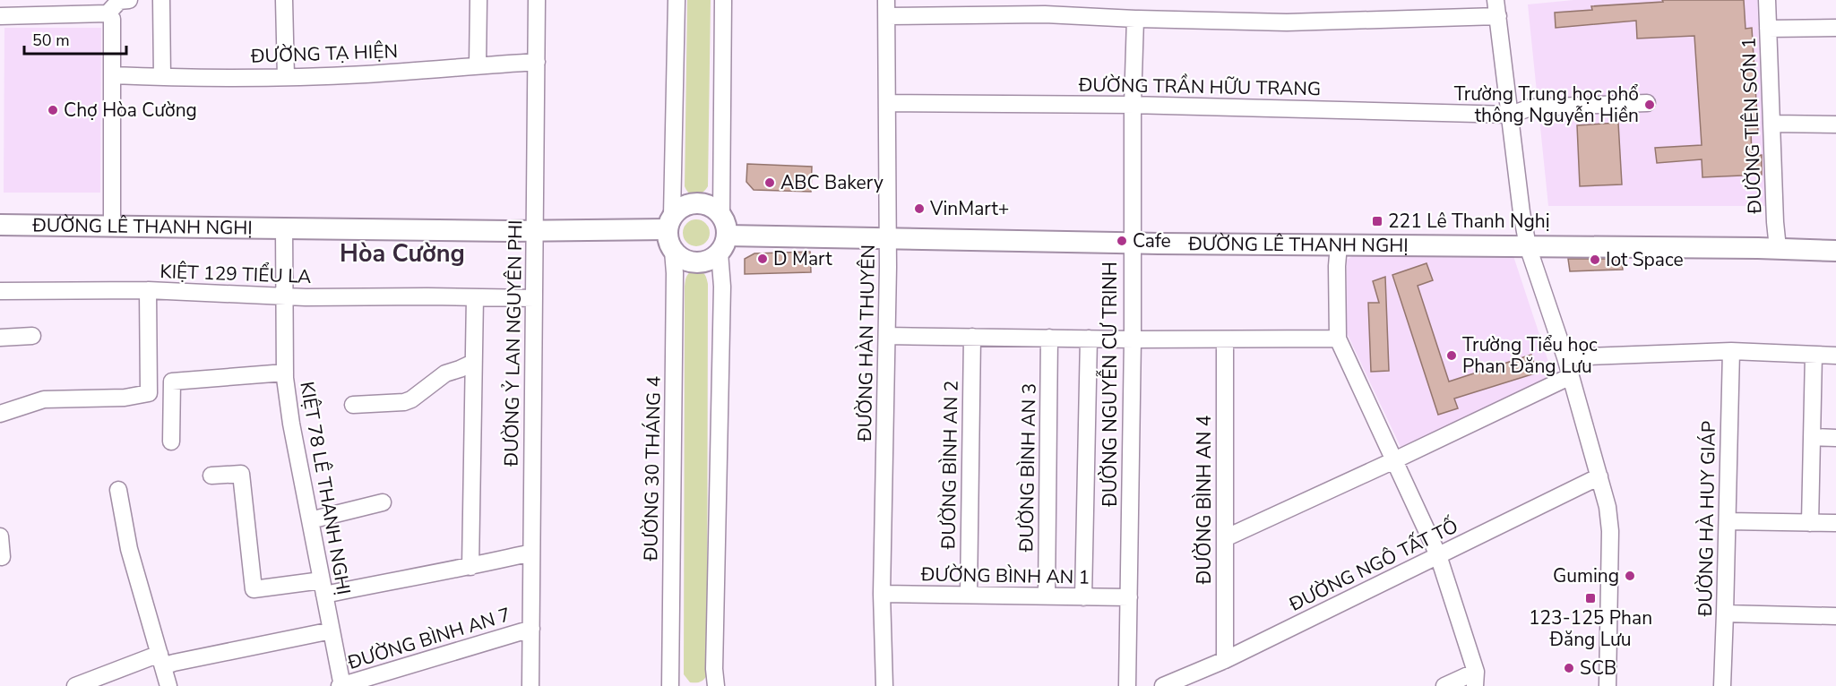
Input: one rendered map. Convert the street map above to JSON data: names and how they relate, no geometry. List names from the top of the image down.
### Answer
{
  "streets": {
    "main road": ["ĐƯỜNG LÊ THANH NGHỊ"],
    "street": [
      "ĐƯỜNG TẠ HIỆN",
      "ĐƯỜNG TRẦN HỮU TRANG",
      "ĐƯỜNG TIÊN SƠN 1",
      "KIỆT 129 TIỂU LA",
      "ĐƯỜNG Ỷ LAN NGUYÊN PHI",
      "ĐƯỜNG HÀN THUYÊN",
      "ĐƯỜNG NGUYỄN CƯ TRINH",
      "ĐƯỜNG BÌNH AN 2",
      "ĐƯỜNG BÌNH AN 3",
      "ĐƯỜNG 30 THÁNG 4",
      "KIỆT 78 LÊ THANH NGHỊ",
      "ĐƯỜNG BÌNH AN 4",
      "ĐƯỜNG HÀ HUY GIÁP",
      "ĐƯỜNG NGÔ TẤT TỐ",
      "ĐƯỜNG BÌNH AN 1",
      "ĐƯỜNG BÌNH AN 7"
    ]
  },
  "crossings": [
    ["ĐƯỜNG TẠ HIỆN", "ĐƯỜNG Ỷ LAN NGUYÊN PHI"],
    ["ĐƯỜNG TRẦN HỮU TRANG", "ĐƯỜNG HÀN THUYÊN"],
    ["ĐƯỜNG TRẦN HỮU TRANG", "ĐƯỜNG NGUYỄN CƯ TRINH"],
    ["ĐƯỜNG TIÊN SƠN 1", "ĐƯỜNG LÊ THANH NGHỊ"],
    ["ĐƯỜNG LÊ THANH NGHỊ", "ĐƯỜNG Ỷ LAN NGUYÊN PHI"],
    ["ĐƯỜNG LÊ THANH NGHỊ", "ĐƯỜNG HÀN THUYÊN"],
    ["ĐƯỜNG LÊ THANH NGHỊ", "ĐƯỜNG NGUYỄN CƯ TRINH"],
    ["ĐƯỜNG LÊ THANH NGHỊ", "ĐƯỜNG 30 THÁNG 4"],
    ["KIỆT 129 TIỂU LA", "ĐƯỜNG Ỷ LAN NGUYÊN PHI"],
    ["KIỆT 129 TIỂU LA", "KIỆT 78 LÊ THANH NGHỊ"],
    ["ĐƯỜNG Ỷ LAN NGUYÊN PHI", "ĐƯỜNG BÌNH AN 7"],
    ["ĐƯỜNG HÀN THUYÊN", "ĐƯỜNG BÌNH AN 1"],
    ["ĐƯỜNG NGUYỄN CƯ TRINH", "ĐƯỜNG BÌNH AN 1"],
    ["ĐƯỜNG BÌNH AN 2", "ĐƯỜNG BÌNH AN 1"],
    ["ĐƯỜNG BÌNH AN 3", "ĐƯỜNG BÌNH AN 1"],
    ["KIỆT 78 LÊ THANH NGHỊ", "ĐƯỜNG BÌNH AN 7"],
    ["ĐƯỜNG BÌNH AN 4", "ĐƯỜNG NGÔ TẤT TỐ"]
  ],
  "districts": ["Hòa Cường"],
  "places": {
    "other": [
      "Trường Trung học phổ thông Nguyễn Hiền",
      "Chợ Hòa Cường",
      "ABC Bakery",
      "VinMart+",
      "Cafe",
      "D Mart",
      "Iot Space",
      "Trường Tiểu học Phan Đăng Lưu",
      "Guming",
      "SCB"
    ],
    "transit": ["221 Lê Thanh Nghị", "123-125 Phan Đăng Lưu"]
  },
  "scale_bar": "50 m"
}
